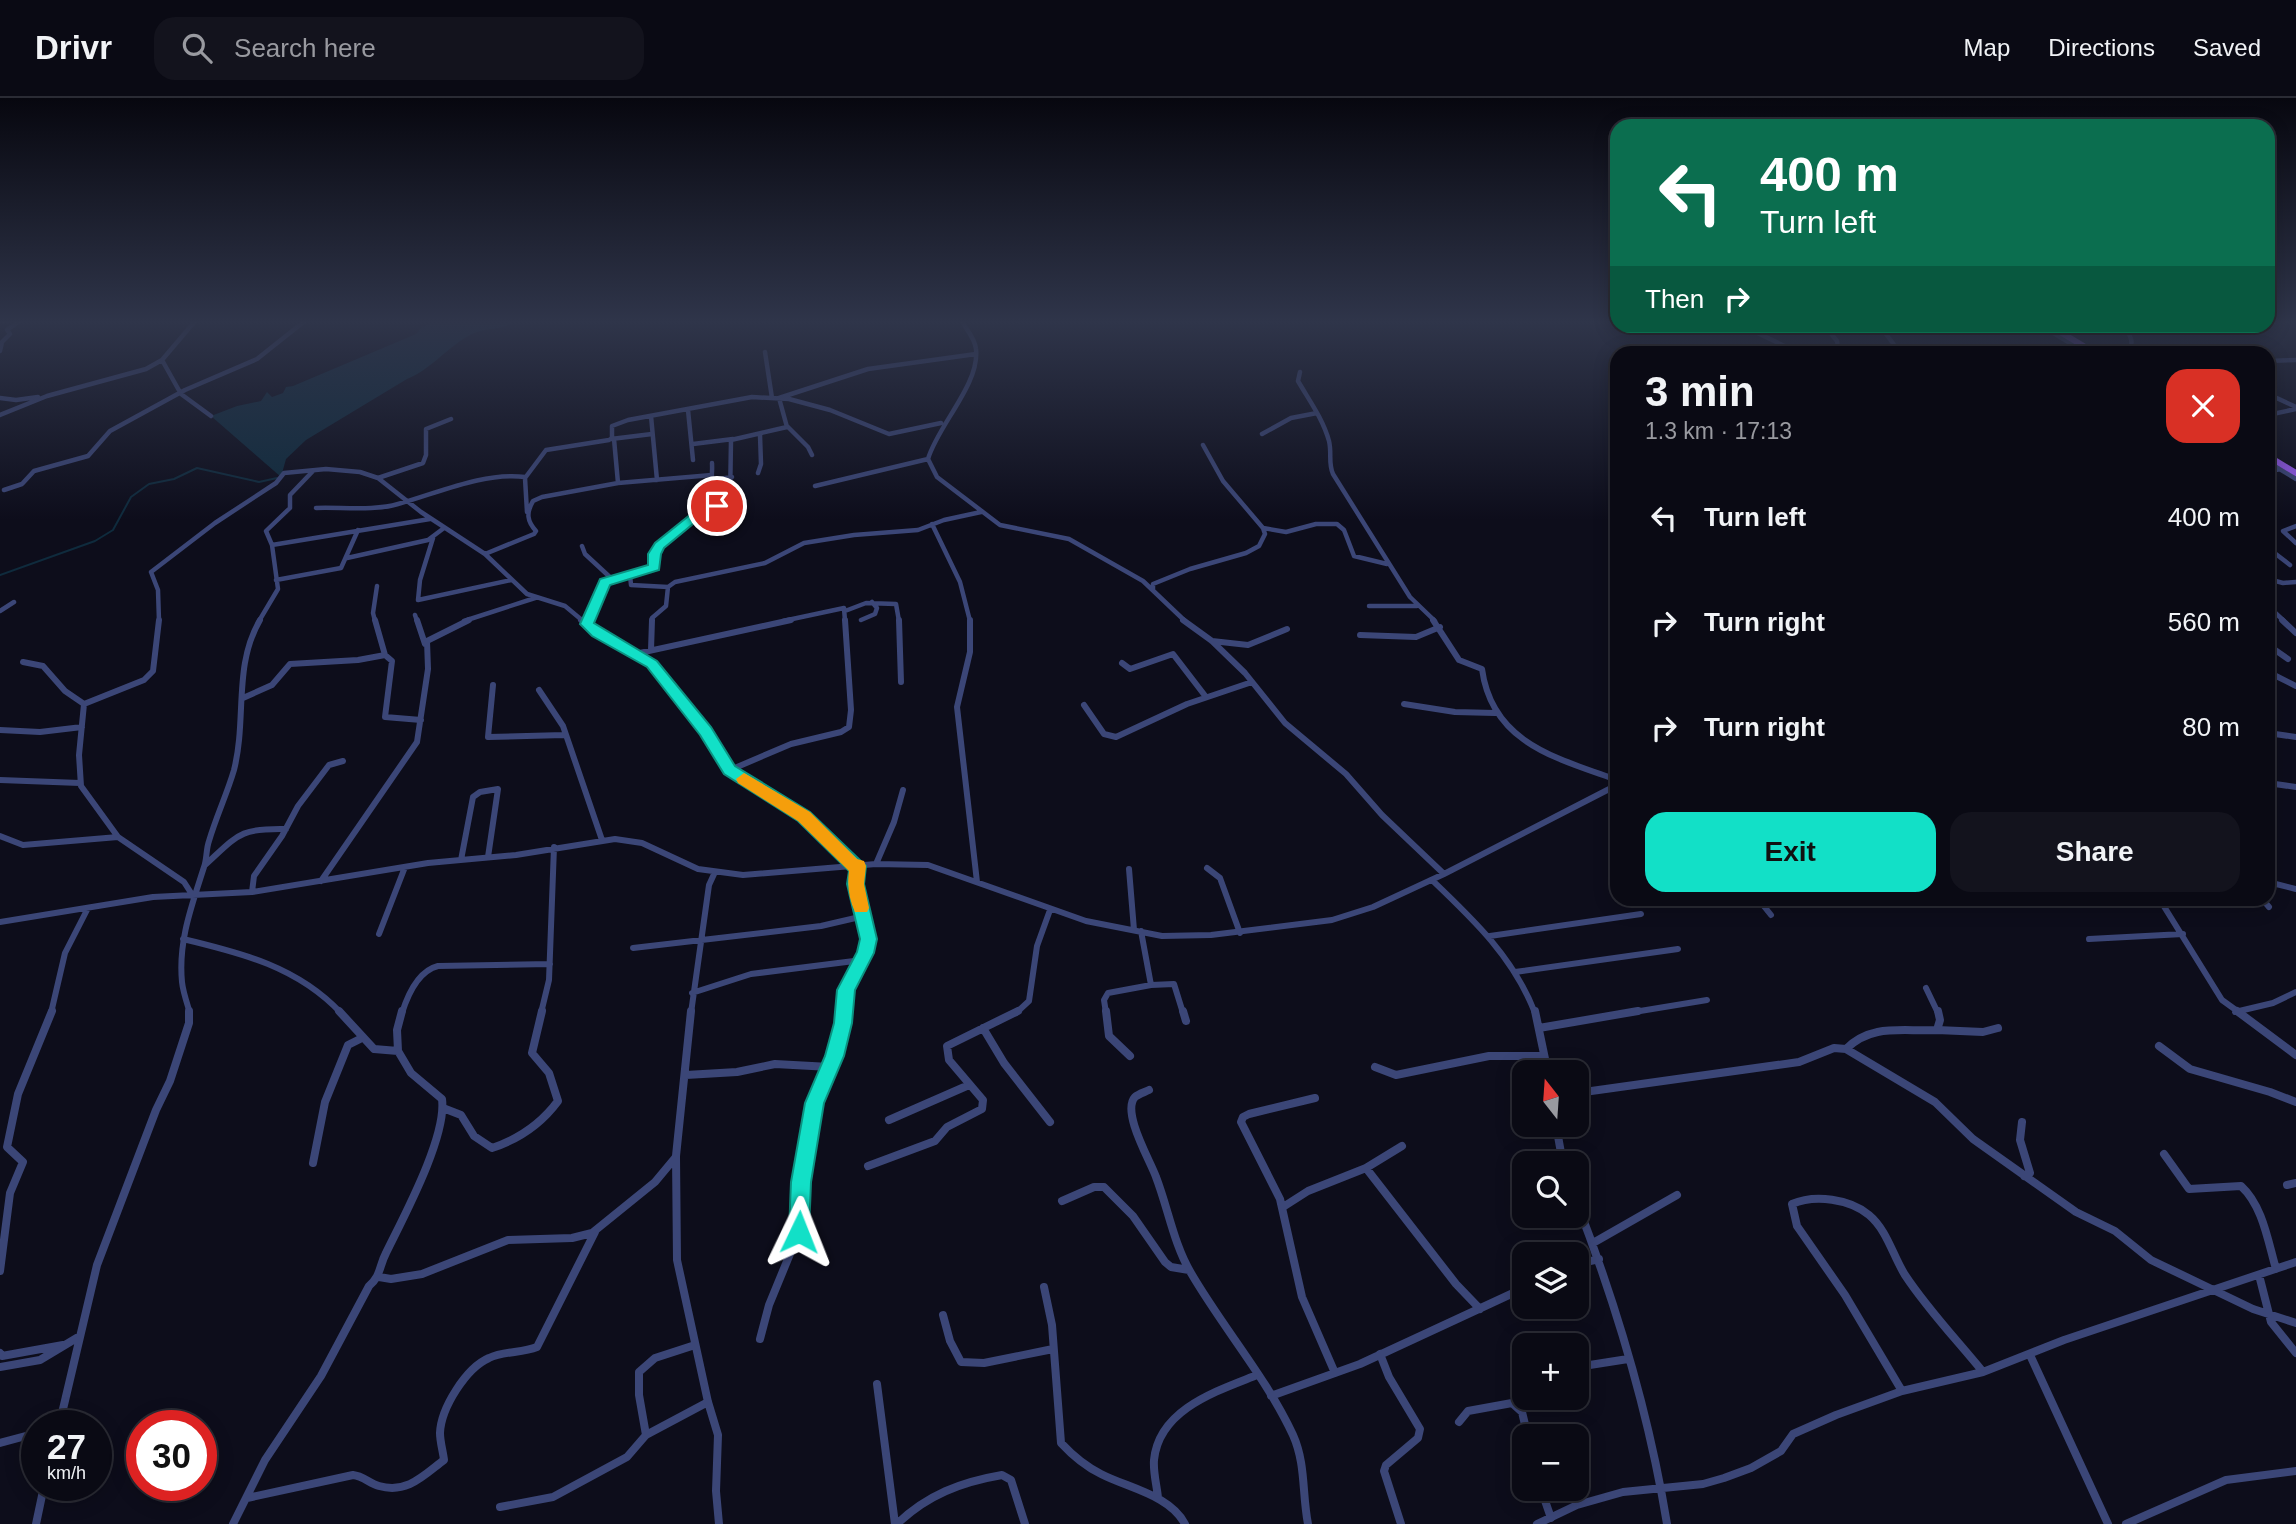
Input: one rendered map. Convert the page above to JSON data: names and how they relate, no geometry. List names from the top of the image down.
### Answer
{
  "north": "top",
  "page": {
    "header": "Drivr",
    "search": "Search here",
    "nav": ["Map", "Directions", "Saved"],
    "turn": ["400 m", "Turn left"],
    "then": "Then",
    "heading": ["3 min", "1.3 km · 17:13"],
    "list": [
      {
        "name": "Turn left",
        "value": "400 m"
      },
      {
        "name": "Turn right",
        "value": "560 m"
      },
      {
        "name": "Turn right",
        "value": "80 m"
      }
    ],
    "buttons": ["Exit", "Share"],
    "map_buttons": ["+", "−"],
    "speed": "27 km/h",
    "limit": "30"
  }
}
